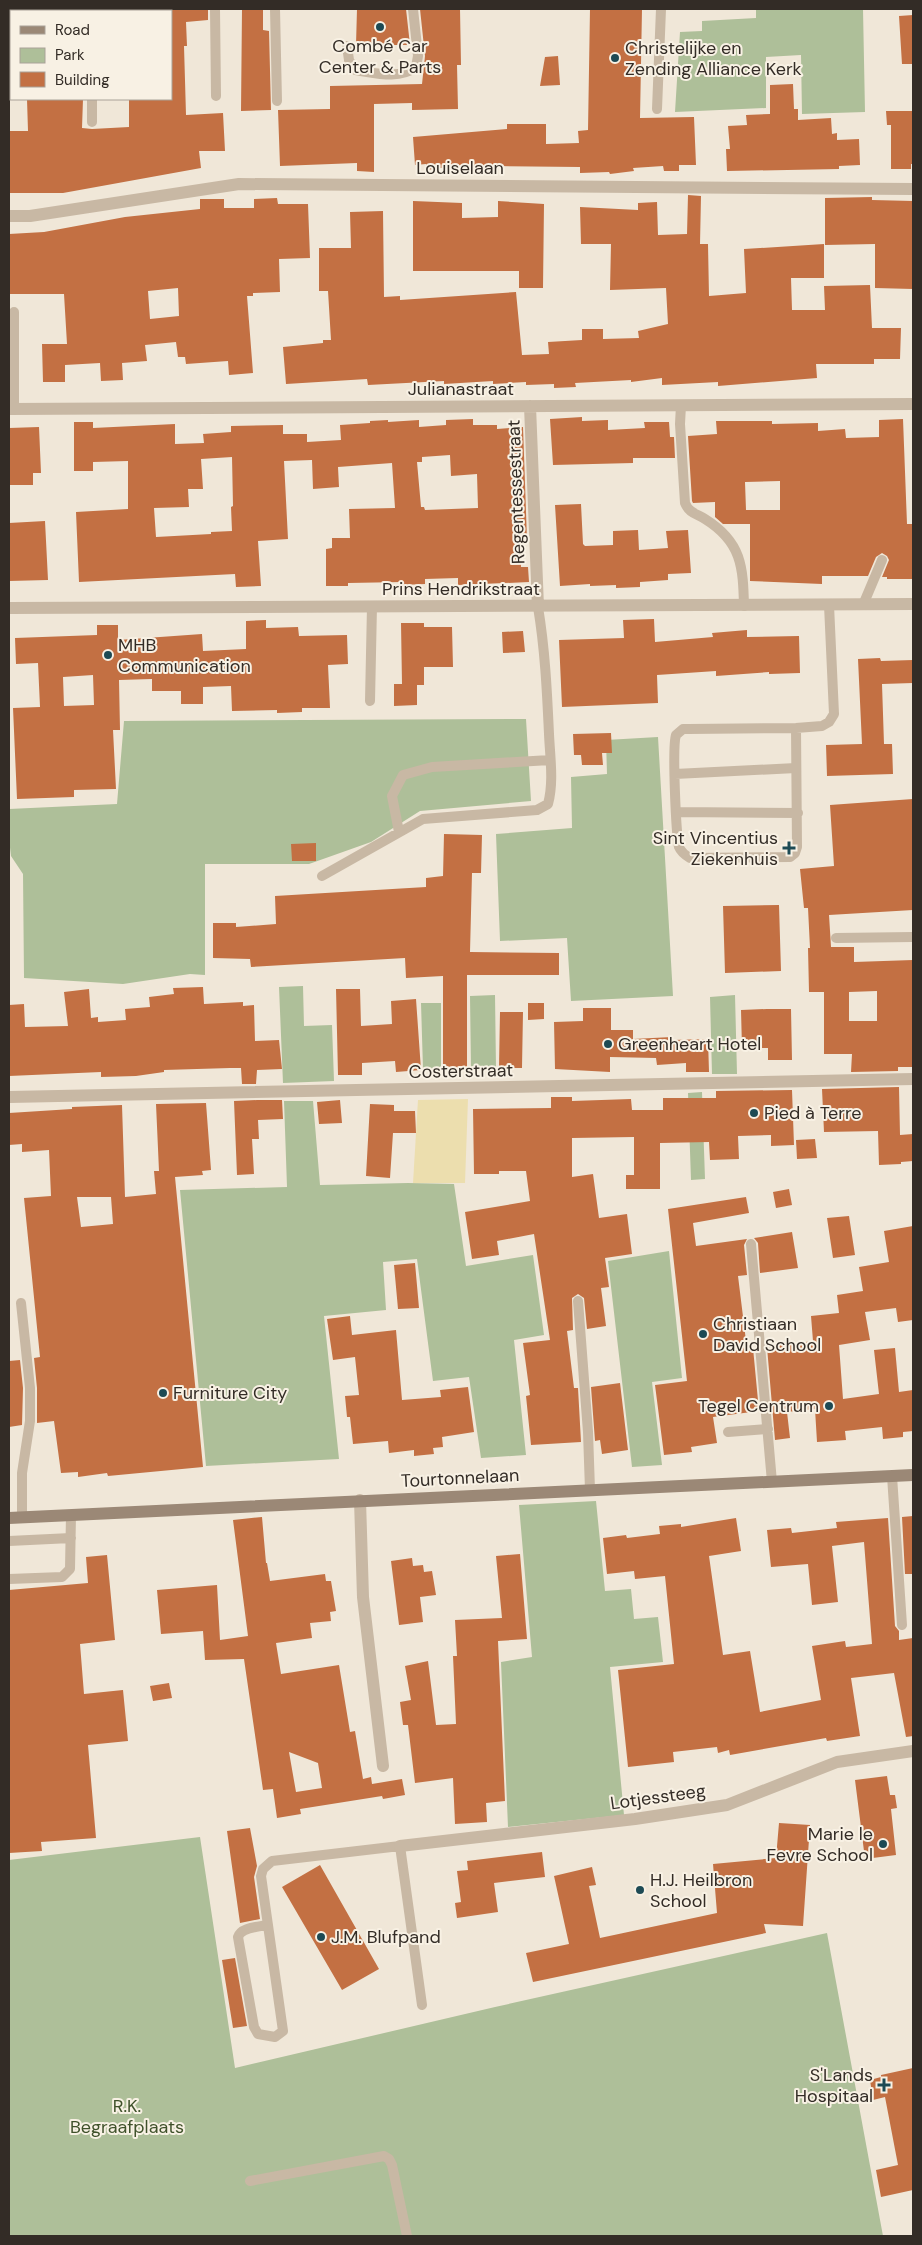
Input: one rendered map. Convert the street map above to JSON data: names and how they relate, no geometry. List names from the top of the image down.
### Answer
{
  "streets": {
    "street": [
      "Louiselaan",
      "Julianastraat",
      "Regentessestraat",
      "Prins Hendrikstraat",
      "Costerstraat",
      "Tourtonnelaan",
      "Lotjessteeg"
    ]
  },
  "crossings": [
    ["Julianastraat", "Regentessestraat"],
    ["Regentessestraat", "Prins Hendrikstraat"]
  ],
  "parks": ["R.K. Begraafplaats"],
  "places": {
    "other": [
      "Combé Car Center & Parts",
      "Christelijke en Zending Alliance Kerk",
      "MHB Communication",
      "Greenheart Hotel",
      "Pied à Terre",
      "Christiaan David School",
      "Furniture City",
      "Tegel Centrum",
      "Marie le Fevre School",
      "H.J. Heilbron School",
      "J.M. Blufpand"
    ],
    "health": ["Sint Vincentius Ziekenhuis", "S'Lands Hospitaal"]
  },
  "legend": ["Road", "Park", "Building"]
}
